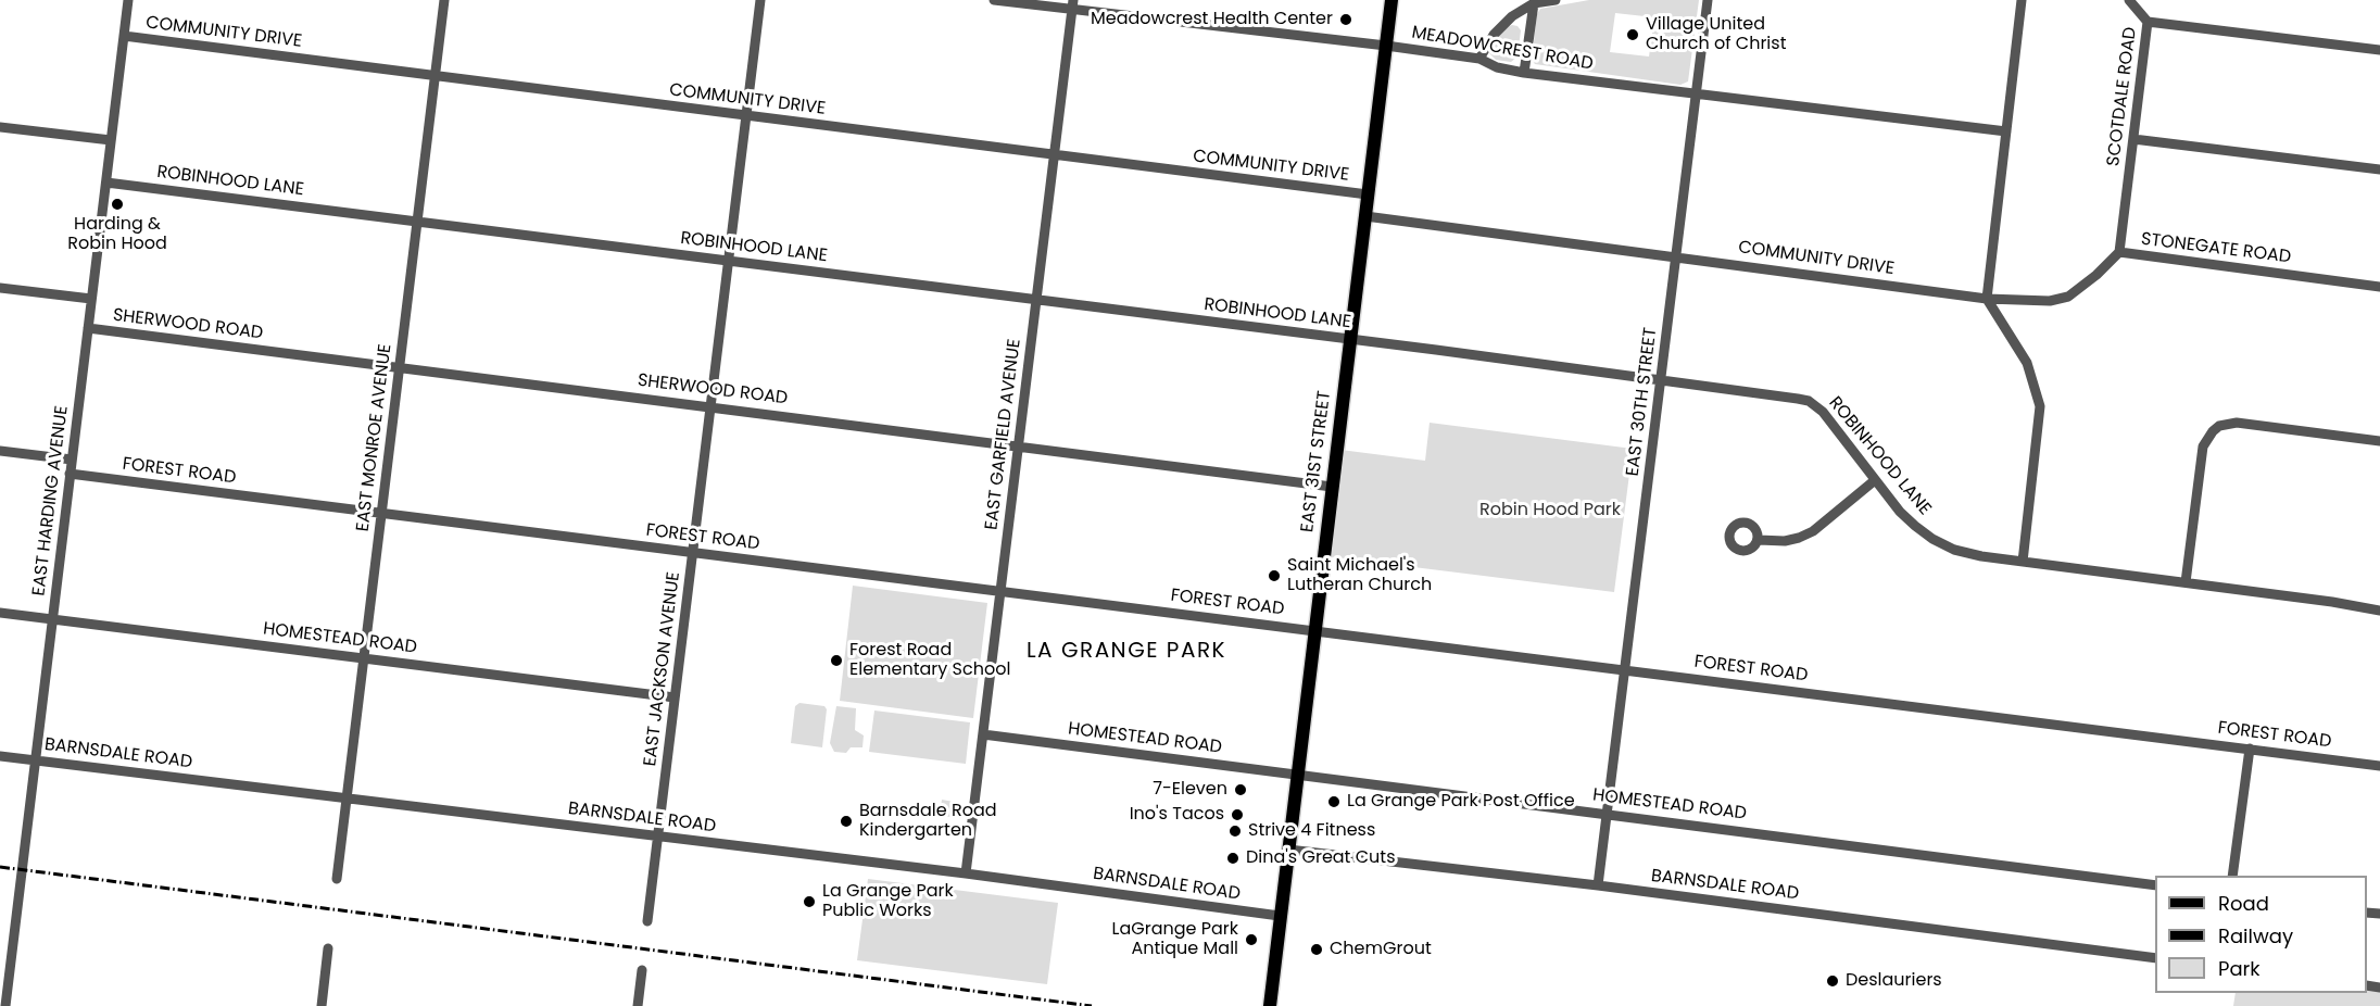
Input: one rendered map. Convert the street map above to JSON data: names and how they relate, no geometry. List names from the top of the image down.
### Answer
{
  "streets": {
    "main road": ["EAST 31ST STREET"],
    "street": [
      "COMMUNITY DRIVE",
      "MEADOWCREST ROAD",
      "SCOTDALE ROAD",
      "ROBINHOOD LANE",
      "STONEGATE ROAD",
      "SHERWOOD ROAD",
      "EAST 30TH STREET",
      "EAST GARFIELD AVENUE",
      "EAST MONROE AVENUE",
      "FOREST ROAD",
      "EAST HARDING AVENUE",
      "HOMESTEAD ROAD",
      "EAST JACKSON AVENUE",
      "BARNSDALE ROAD"
    ]
  },
  "crossings": [
    ["COMMUNITY DRIVE", "STONEGATE ROAD"],
    ["COMMUNITY DRIVE", "EAST 30TH STREET"],
    ["COMMUNITY DRIVE", "EAST GARFIELD AVENUE"],
    ["COMMUNITY DRIVE", "EAST MONROE AVENUE"],
    ["COMMUNITY DRIVE", "EAST 31ST STREET"],
    ["COMMUNITY DRIVE", "EAST HARDING AVENUE"],
    ["COMMUNITY DRIVE", "EAST JACKSON AVENUE"],
    ["MEADOWCREST ROAD", "EAST 30TH STREET"],
    ["MEADOWCREST ROAD", "EAST GARFIELD AVENUE"],
    ["MEADOWCREST ROAD", "EAST 31ST STREET"],
    ["SCOTDALE ROAD", "STONEGATE ROAD"],
    ["ROBINHOOD LANE", "EAST 30TH STREET"],
    ["ROBINHOOD LANE", "EAST GARFIELD AVENUE"],
    ["ROBINHOOD LANE", "EAST MONROE AVENUE"],
    ["ROBINHOOD LANE", "EAST 31ST STREET"],
    ["ROBINHOOD LANE", "EAST HARDING AVENUE"],
    ["ROBINHOOD LANE", "EAST JACKSON AVENUE"],
    ["SHERWOOD ROAD", "EAST GARFIELD AVENUE"],
    ["SHERWOOD ROAD", "EAST MONROE AVENUE"],
    ["SHERWOOD ROAD", "EAST 31ST STREET"],
    ["SHERWOOD ROAD", "EAST HARDING AVENUE"],
    ["SHERWOOD ROAD", "EAST JACKSON AVENUE"],
    ["EAST 30TH STREET", "FOREST ROAD"],
    ["EAST 30TH STREET", "HOMESTEAD ROAD"],
    ["EAST 30TH STREET", "BARNSDALE ROAD"],
    ["EAST GARFIELD AVENUE", "FOREST ROAD"],
    ["EAST GARFIELD AVENUE", "HOMESTEAD ROAD"],
    ["EAST GARFIELD AVENUE", "BARNSDALE ROAD"],
    ["EAST MONROE AVENUE", "FOREST ROAD"],
    ["EAST MONROE AVENUE", "HOMESTEAD ROAD"],
    ["EAST MONROE AVENUE", "BARNSDALE ROAD"],
    ["EAST 31ST STREET", "FOREST ROAD"],
    ["EAST 31ST STREET", "HOMESTEAD ROAD"],
    ["EAST 31ST STREET", "BARNSDALE ROAD"],
    ["FOREST ROAD", "EAST HARDING AVENUE"],
    ["FOREST ROAD", "EAST JACKSON AVENUE"],
    ["EAST HARDING AVENUE", "HOMESTEAD ROAD"],
    ["EAST HARDING AVENUE", "BARNSDALE ROAD"],
    ["HOMESTEAD ROAD", "EAST JACKSON AVENUE"],
    ["EAST JACKSON AVENUE", "BARNSDALE ROAD"]
  ],
  "districts": ["LA GRANGE PARK"],
  "parks": ["Robin Hood Park"],
  "places": [
    "Meadowcrest Health Center",
    "Village United Church of Christ",
    "Harding & Robin Hood",
    "Saint Michael's Lutheran Church",
    "Forest Road Elementary School",
    "7-Eleven",
    "La Grange Park Post Office",
    "Ino's Tacos",
    "Barnsdale Road Kindergarten",
    "Strive 4 Fitness",
    "Dina's Great Cuts",
    "La Grange Park Public Works",
    "LaGrange Park Antique Mall",
    "ChemGrout",
    "Deslauriers"
  ],
  "legend": ["Road", "Railway", "Park"]
}
